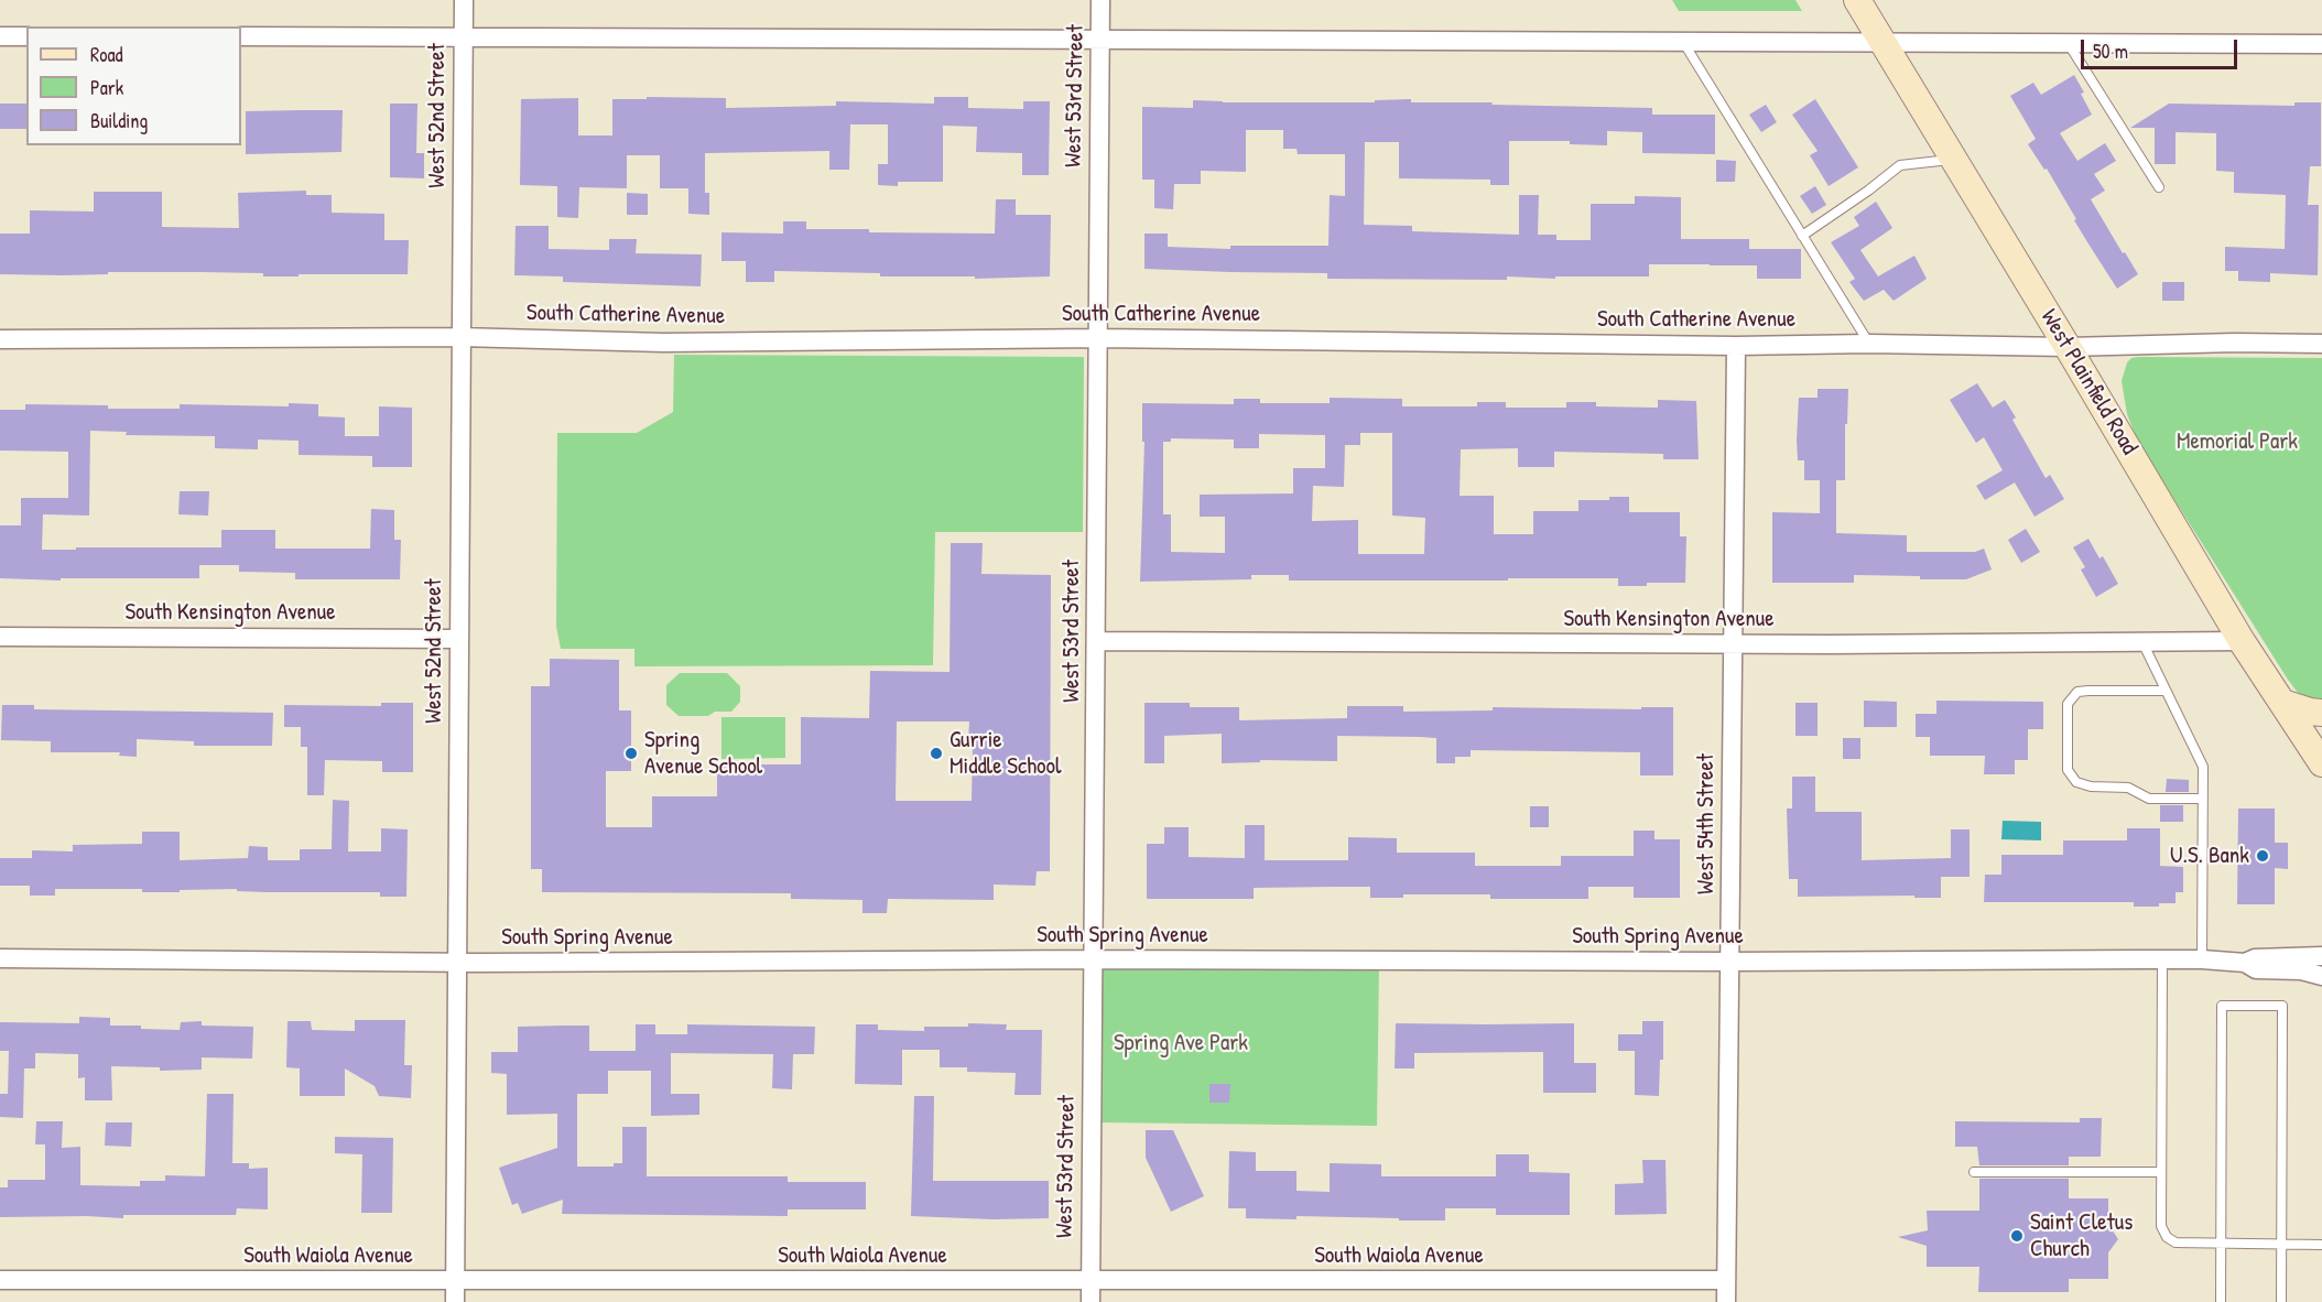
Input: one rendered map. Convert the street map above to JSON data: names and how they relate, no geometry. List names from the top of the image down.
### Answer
{
  "streets": {
    "main road": ["West Plainfield Road"],
    "street": [
      "West 53rd Street",
      "West 52nd Street",
      "South Catherine Avenue",
      "South Kensington Avenue",
      "West 54th Street",
      "South Spring Avenue",
      "South Waiola Avenue"
    ]
  },
  "crossings": [
    ["West 53rd Street", "South Catherine Avenue"],
    ["West 53rd Street", "South Kensington Avenue"],
    ["West 53rd Street", "South Spring Avenue"],
    ["West 53rd Street", "South Waiola Avenue"],
    ["West 52nd Street", "South Catherine Avenue"],
    ["West 52nd Street", "South Kensington Avenue"],
    ["West 52nd Street", "South Spring Avenue"],
    ["West 52nd Street", "South Waiola Avenue"],
    ["South Catherine Avenue", "West Plainfield Road"],
    ["South Catherine Avenue", "West 54th Street"],
    ["West Plainfield Road", "South Kensington Avenue"],
    ["South Kensington Avenue", "West 54th Street"],
    ["West 54th Street", "South Spring Avenue"],
    ["West 54th Street", "South Waiola Avenue"]
  ],
  "parks": ["Memorial Park", "Spring Ave Park"],
  "places": [
    "Spring Avenue School",
    "Gurrie Middle School",
    "U.S. Bank",
    "Saint Cletus Church"
  ],
  "legend": ["Road", "Park", "Building"],
  "scale_bar": "50 m"
}
